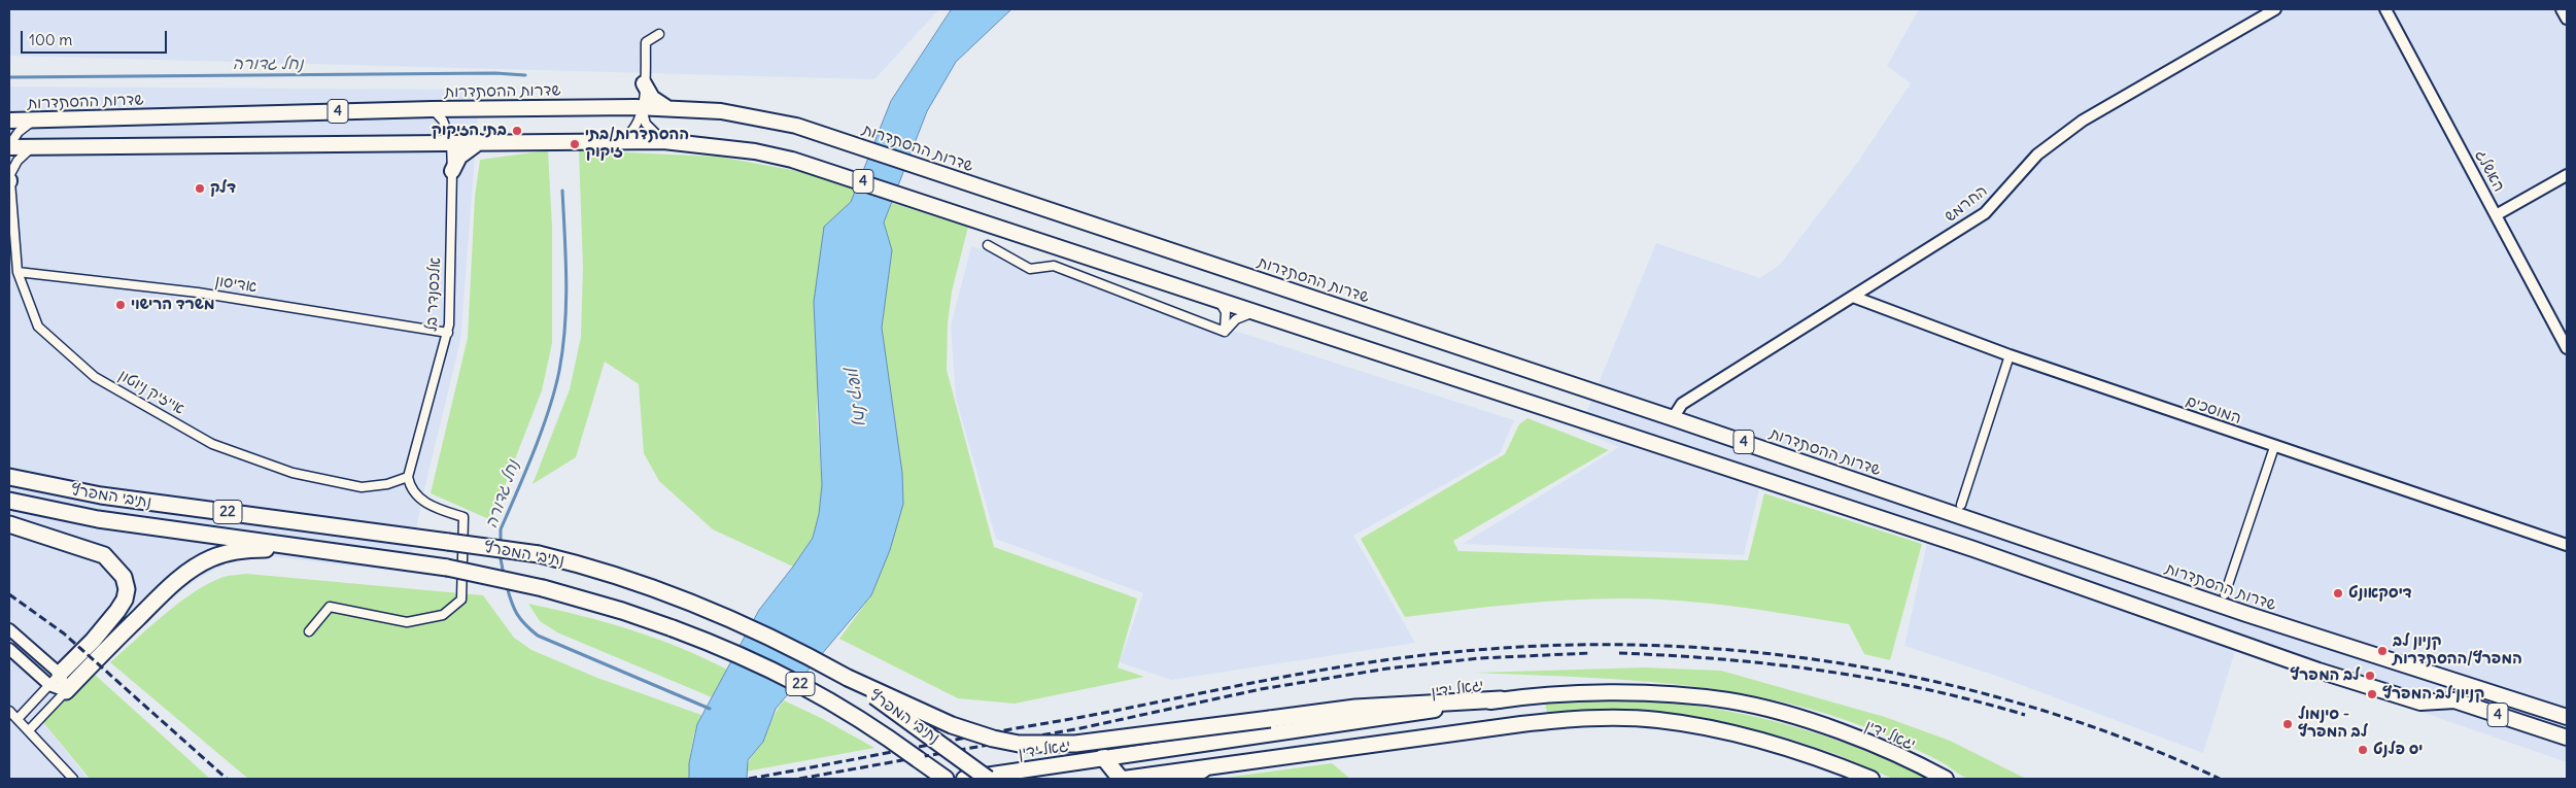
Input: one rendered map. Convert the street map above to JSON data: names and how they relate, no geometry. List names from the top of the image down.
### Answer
{
  "streets": {
    "highway": [
      "שדרות ההסתדרות",
      "4",
      "נתיבי המפרץ",
      "22",
      "יגאל ידין"
    ],
    "street": [
      "האשלג",
      "החרמש",
      "אדיסון",
      "אלכסנדר בל",
      "אייזיק ניוטון",
      "המוסכים"
    ]
  },
  "crossings": [
    ["שדרות ההסתדרות", "החרמש"],
    ["שדרות ההסתדרות", "אלכסנדר בל"],
    ["4", "אלכסנדר בל"],
    ["החרמש", "המוסכים"],
    ["אדיסון", "אלכסנדר בל"],
    ["אדיסון", "אייזיק ניוטון"],
    ["אלכסנדר בל", "אייזיק ניוטון"]
  ],
  "water": ["נחל גדורה", "נחל קישון"],
  "places": [
    "בתי הזיקוק",
    "ההסתדרות/בתי זיקוק",
    "דלק",
    "משרד הרישוי",
    "דיסקאונט",
    "קניון לב המפרץ/ההסתדרות",
    "לב המפרץ",
    "קניון לב המפרץ",
    "סינמול - לב המפרץ",
    "יס פלנט"
  ],
  "scale_bar": "100 m"
}
